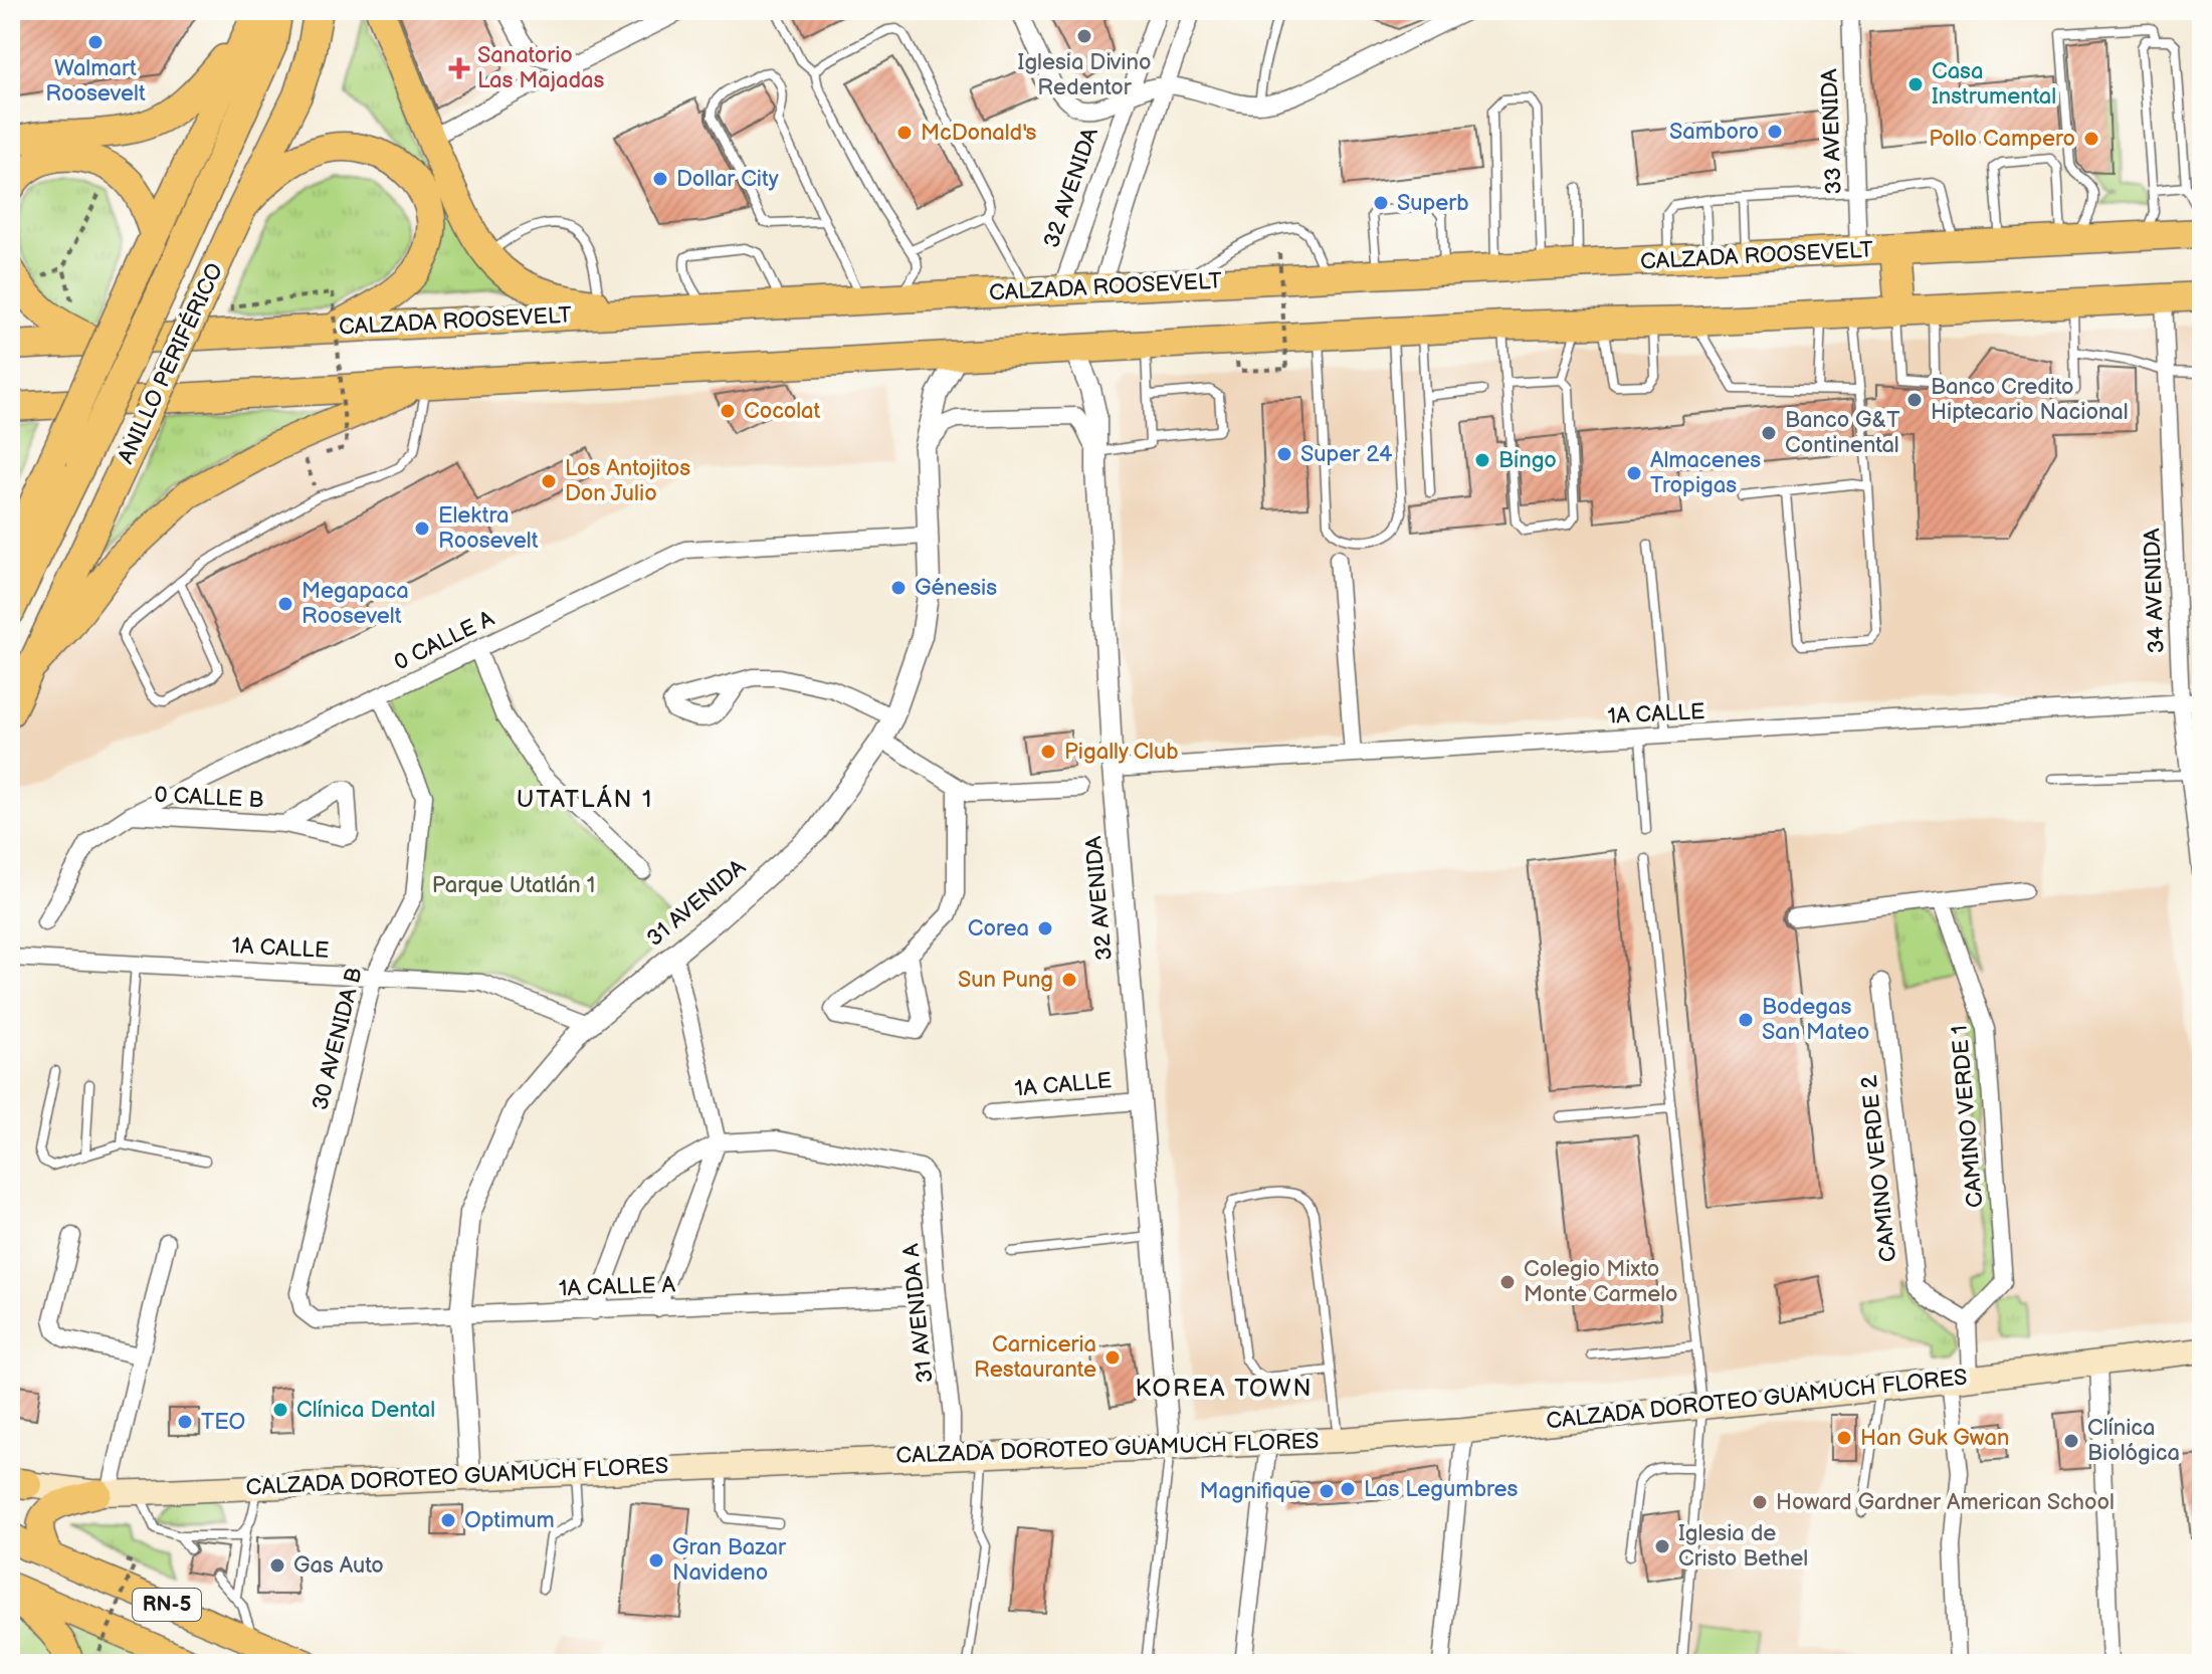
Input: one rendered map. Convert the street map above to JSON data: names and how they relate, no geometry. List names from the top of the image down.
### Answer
{
  "streets": {
    "highway": ["CALZADA ROOSEVELT", "ANILLO PERIFÉRICO"],
    "main road": ["CALZADA DOROTEO GUAMUCH FLORES", "RN-5"],
    "street": [
      "33 AVENIDA",
      "32 AVENIDA",
      "34 AVENIDA",
      "0 CALLE A",
      "1A CALLE",
      "0 CALLE B",
      "31 AVENIDA",
      "30 AVENIDA B",
      "CAMINO VERDE 1",
      "CAMINO VERDE 2",
      "1A CALLE A",
      "31 AVENIDA A"
    ]
  },
  "crossings": [
    ["33 AVENIDA", "CALZADA ROOSEVELT"],
    ["32 AVENIDA", "CALZADA ROOSEVELT"],
    ["32 AVENIDA", "1A CALLE"],
    ["32 AVENIDA", "CALZADA DOROTEO GUAMUCH FLORES"],
    ["34 AVENIDA", "1A CALLE"],
    ["0 CALLE A", "0 CALLE B"],
    ["0 CALLE A", "31 AVENIDA"],
    ["0 CALLE A", "30 AVENIDA B"],
    ["1A CALLE", "31 AVENIDA"],
    ["1A CALLE", "30 AVENIDA B"],
    ["31 AVENIDA", "1A CALLE A"],
    ["31 AVENIDA", "CALZADA DOROTEO GUAMUCH FLORES"],
    ["30 AVENIDA B", "1A CALLE A"],
    ["CAMINO VERDE 1", "CAMINO VERDE 2"],
    ["1A CALLE A", "31 AVENIDA A"],
    ["31 AVENIDA A", "CALZADA DOROTEO GUAMUCH FLORES"]
  ],
  "districts": ["UTATLÁN 1", "KOREA TOWN"],
  "parks": ["Parque Utatlán 1"],
  "places": {
    "other": [
      "Iglesia Divino Redentor",
      "Walmart Roosevelt",
      "Casa Instrumental",
      "Samboro",
      "McDonald's",
      "Pollo Campero",
      "Dollar City",
      "Superb",
      "Banco Credito Hiptecario Nacional",
      "Cocolat",
      "Banco G&T Continental",
      "Super 24",
      "Bingo",
      "Almacenes Tropigas",
      "Los Antojitos Don Julio",
      "Elektra Roosevelt",
      "Génesis",
      "Megapaca Roosevelt",
      "Pigally Club",
      "Corea",
      "Sun Pung",
      "Bodegas San Mateo",
      "Colegio Mixto Monte Carmelo",
      "Carniceria Restaurante",
      "Clínica Dental",
      "TEO",
      "Han Guk Gwan",
      "Clínica Biológica",
      "Las Legumbres",
      "Magnifique",
      "Howard Gardner American School",
      "Optimum",
      "Iglesia de Cristo Bethel",
      "Gran Bazar Navideno",
      "Gas Auto"
    ],
    "health": ["Sanatorio Las Majadas"]
  }
}
